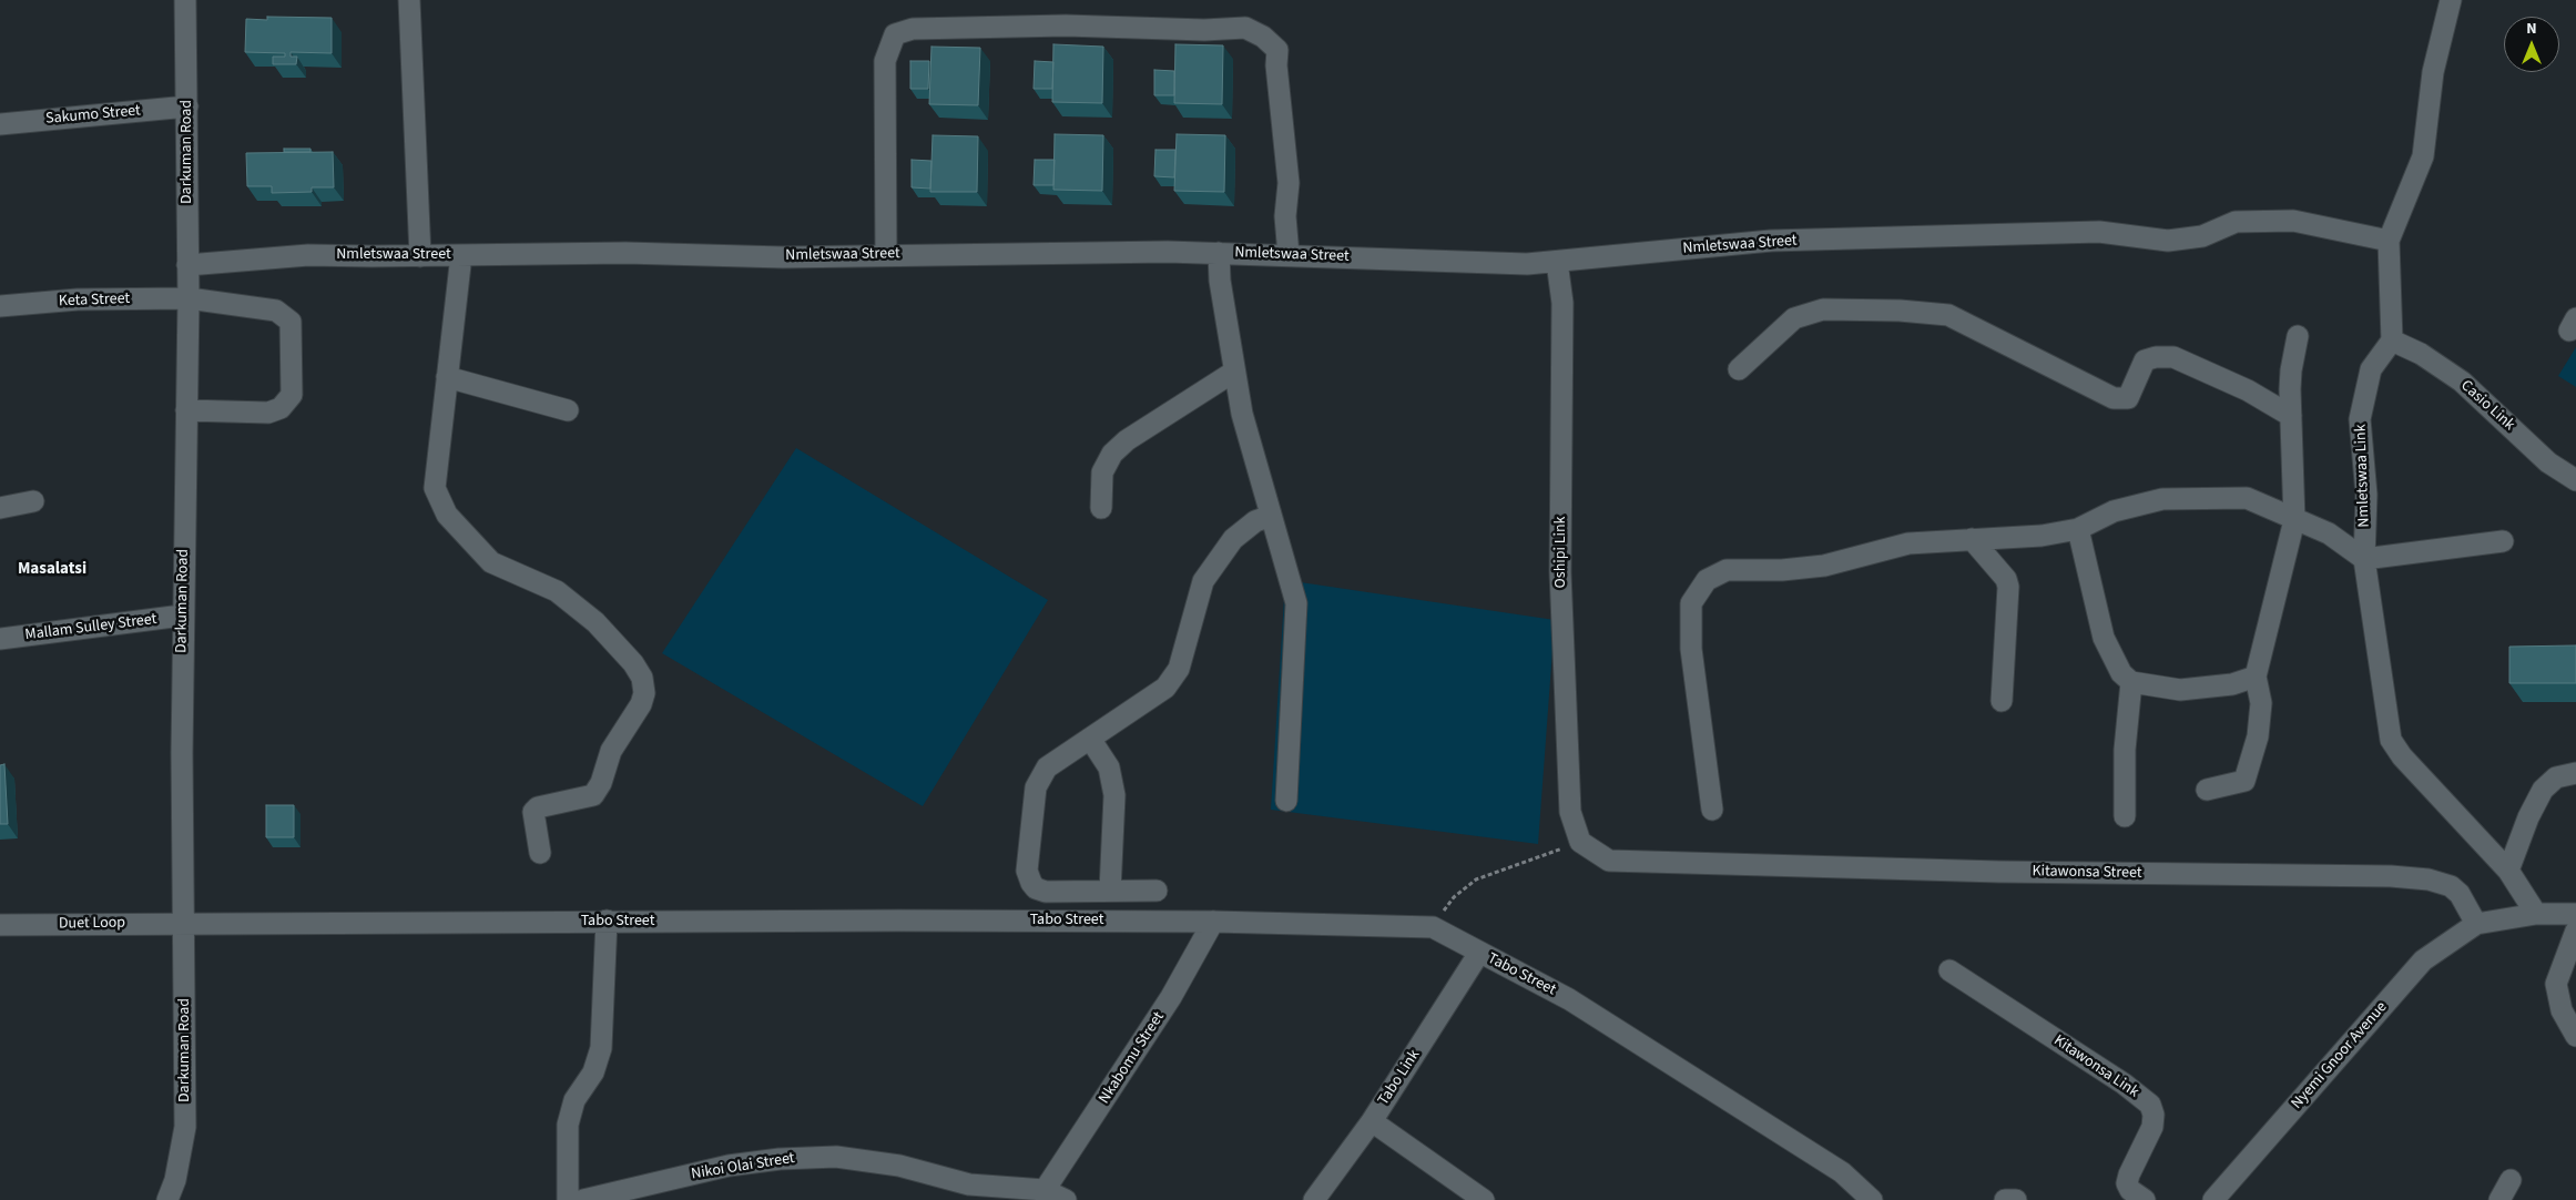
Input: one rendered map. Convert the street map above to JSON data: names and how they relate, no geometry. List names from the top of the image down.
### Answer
{
  "streets": {
    "street": [
      "Sakumo Street",
      "Darkuman Road",
      "Nmletswaa Street",
      "Keta Street",
      "Casio Link",
      "Nmletswaa Link",
      "Oshipi Link",
      "Mallam Sulley Street",
      "Kitawonsa Street",
      "Tabo Street",
      "Duet Loop",
      "Nyemi Gnoor Avenue",
      "Nkabomu Street",
      "Kitawonsa Link",
      "Tabo Link",
      "Nikoi Olai Street"
    ]
  },
  "crossings": [
    ["Sakumo Street", "Darkuman Road"],
    ["Darkuman Road", "Nmletswaa Street"],
    ["Darkuman Road", "Keta Street"],
    ["Darkuman Road", "Mallam Sulley Street"],
    ["Darkuman Road", "Tabo Street"],
    ["Darkuman Road", "Duet Loop"],
    ["Nmletswaa Street", "Oshipi Link"],
    ["Casio Link", "Nmletswaa Link"],
    ["Oshipi Link", "Kitawonsa Street"],
    ["Kitawonsa Street", "Nyemi Gnoor Avenue"],
    ["Tabo Street", "Duet Loop"],
    ["Tabo Street", "Nkabomu Street"],
    ["Tabo Street", "Tabo Link"],
    ["Nkabomu Street", "Nikoi Olai Street"]
  ],
  "districts": ["Masalatsi"],
  "north": "top"
}
